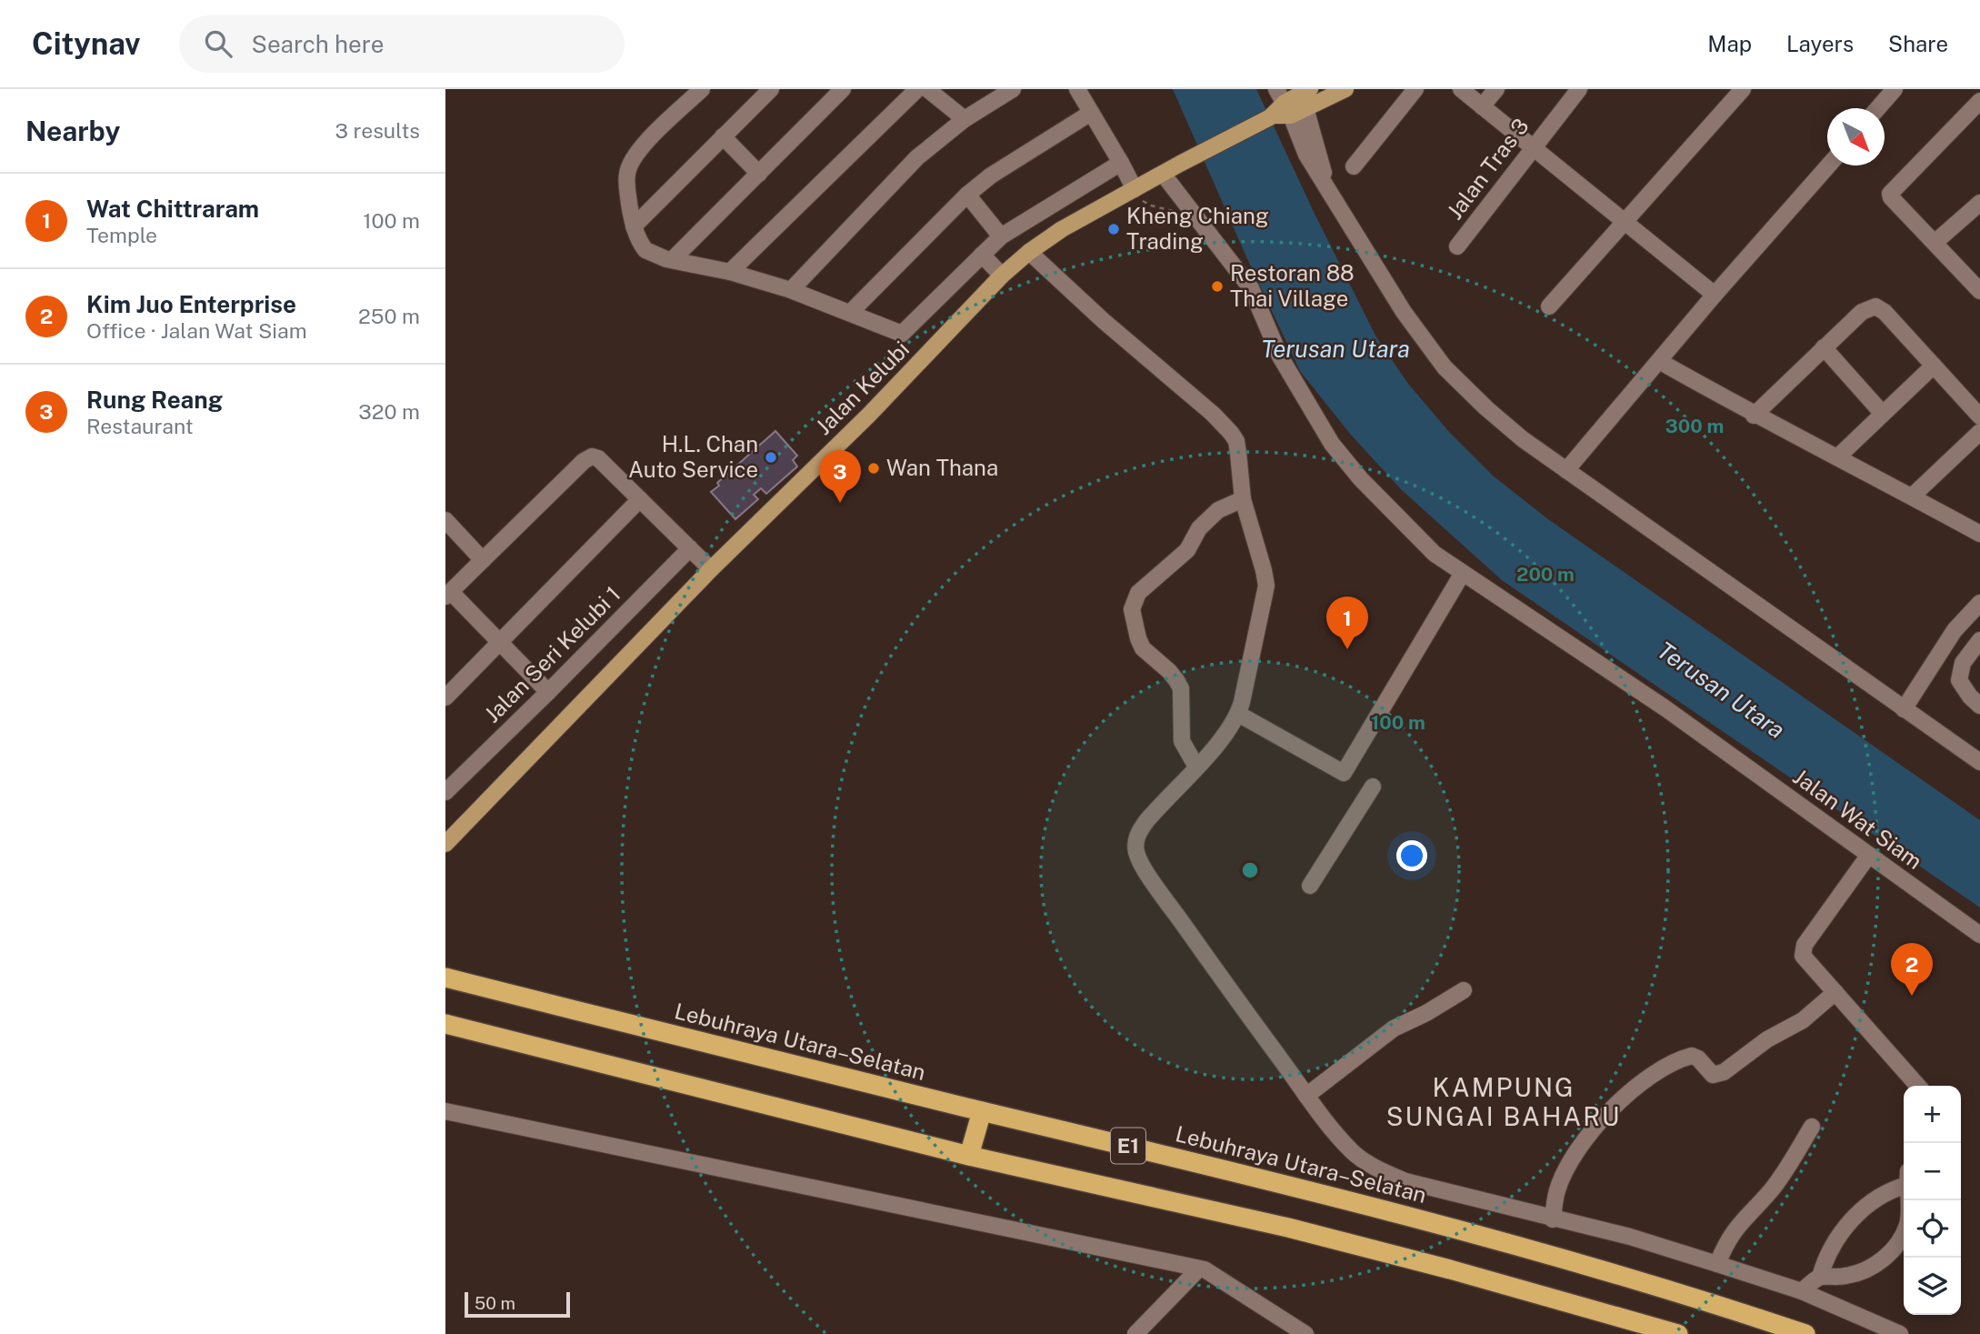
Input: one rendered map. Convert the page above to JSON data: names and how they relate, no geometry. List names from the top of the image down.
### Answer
{
  "streets": {
    "highway": ["Lebuhraya Utara–Selatan", "E1"],
    "main road": ["Jalan Kelubi"],
    "street": ["Jalan Tras 3", "Jalan Seri Kelubi 1", "Jalan Wat Siam"]
  },
  "crossings": [
    ["Jalan Kelubi", "Jalan Wat Siam"]
  ],
  "districts": ["KAMPUNG SUNGAI BAHARU"],
  "water": ["Terusan Utara"],
  "places": [
    "Kheng Chiang Trading",
    "Restoran 88 Thai Village",
    "H.L. Chan Auto Service",
    "Wan Thana"
  ],
  "scale_bar": "50 m",
  "north": "bottom right",
  "page": {
    "header": "Citynav",
    "search": "Search here",
    "nav": ["Map", "Layers", "Share"],
    "heading": ["Nearby", "3 results"],
    "list": [
      {
        "mark": "1",
        "name": "Wat Chittraram",
        "note": "Temple",
        "value": "100 m"
      },
      {
        "mark": "2",
        "name": "Kim Juo Enterprise",
        "note": "Office · Jalan Wat Siam",
        "value": "250 m"
      },
      {
        "mark": "3",
        "name": "Rung Reang",
        "note": "Restaurant",
        "value": "320 m"
      }
    ],
    "pins": ["3", "1", "2"],
    "map_buttons": ["+", "−"],
    "scale": "50 m"
  },
  "rings": ["300 m", "200 m", "100 m"]
}
